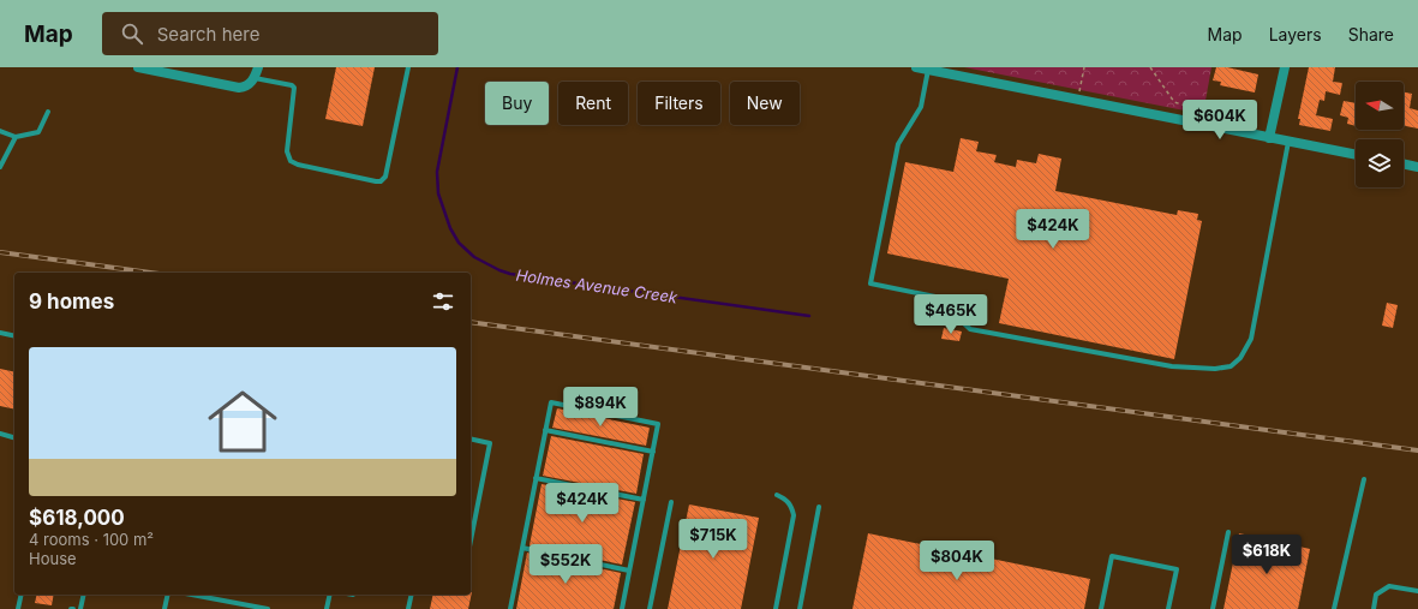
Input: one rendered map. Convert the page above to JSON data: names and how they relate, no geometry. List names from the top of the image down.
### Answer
{
  "water": ["Holmes Avenue Creek"],
  "north": "left",
  "page": {
    "header": "Map",
    "search": "Search here",
    "nav": ["Map", "Layers", "Share"],
    "chip": [
      "Buy",
      "Rent",
      "Filters",
      "New"
    ],
    "price": [
      "$604K",
      "$424K",
      "$465K",
      "$894K",
      "$424K",
      "$715K",
      "$618K",
      "$804K",
      "$552K"
    ],
    "heading": "9 homes",
    "list": [
      {
        "name": "$618,000",
        "note": "4 rooms · 100 m² · House"
      }
    ]
  }
}
